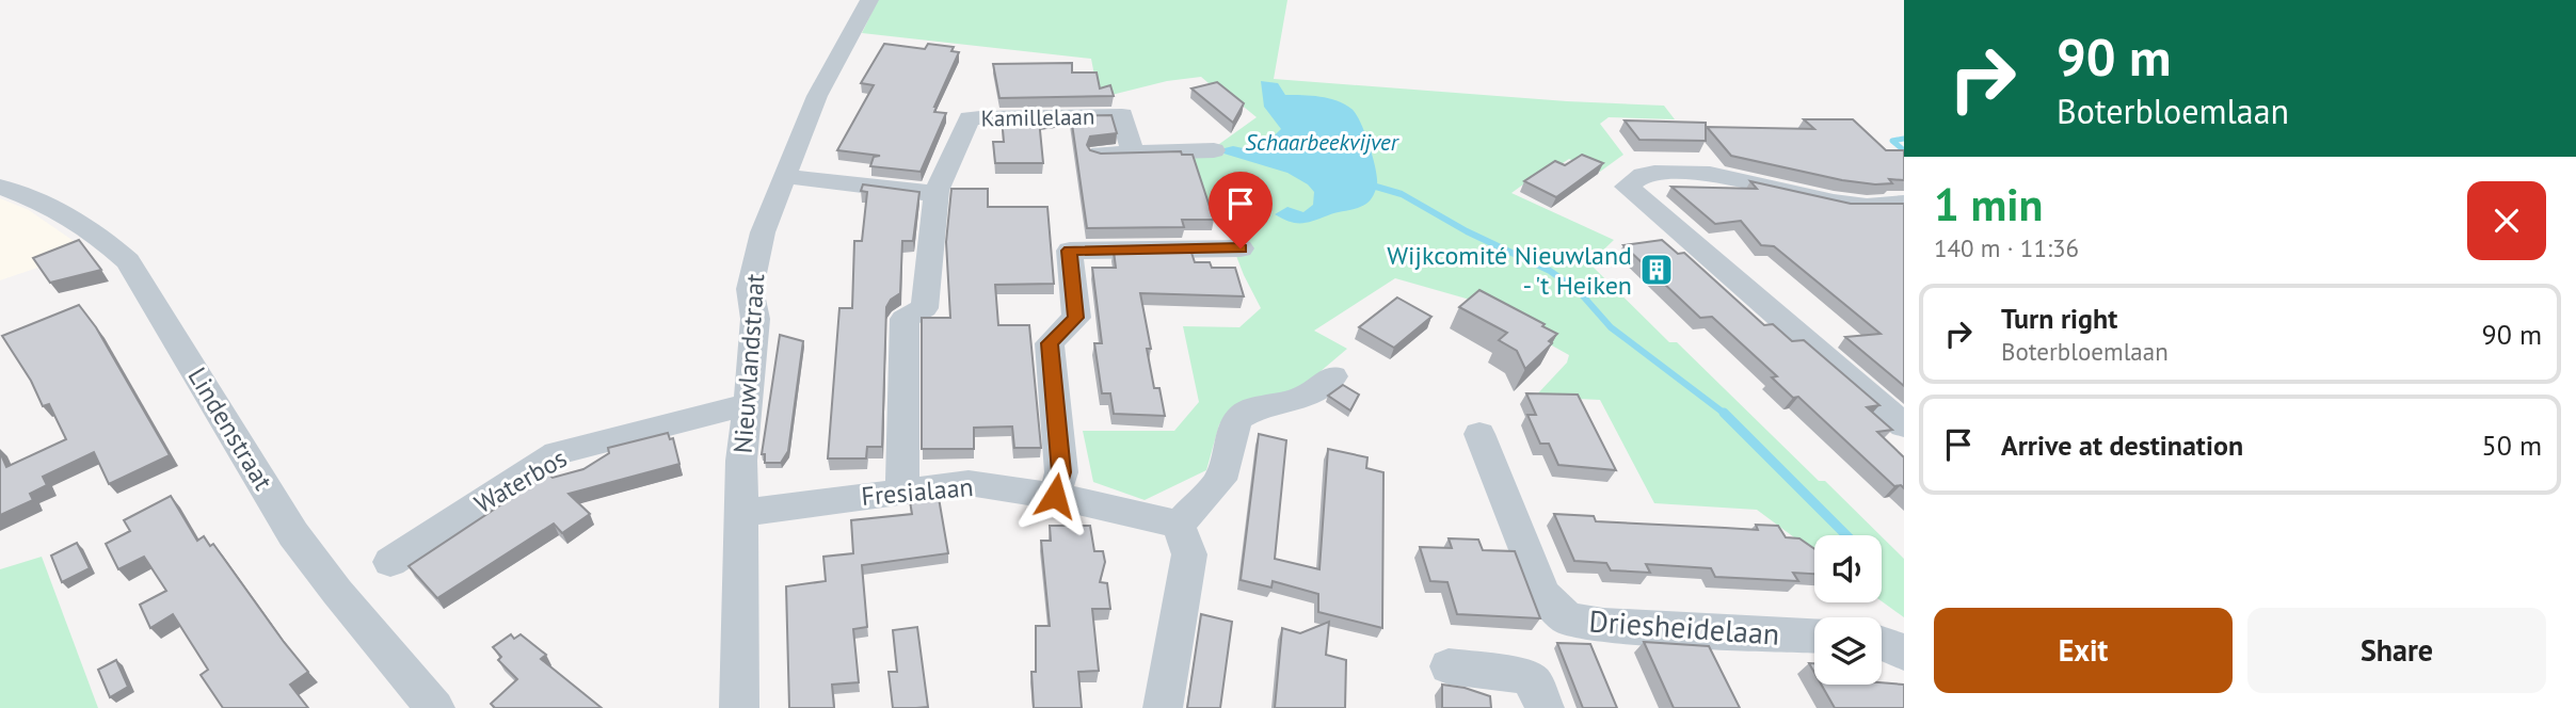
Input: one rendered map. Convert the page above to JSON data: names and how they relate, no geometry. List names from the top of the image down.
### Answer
{
  "streets": {
    "street": [
      "Kamillelaan",
      "Nieuwlandstraat",
      "Lindenstraat",
      "Waterbos",
      "Fresialaan",
      "Driesheidelaan"
    ]
  },
  "crossings": [
    ["Nieuwlandstraat", "Waterbos"],
    ["Nieuwlandstraat", "Fresialaan"]
  ],
  "water": ["Schaarbeekvijver"],
  "places": {
    "building": ["Wijkcomité Nieuwland - 't Heiken"]
  },
  "page": {
    "turn": ["90 m", "Boterbloemlaan"],
    "heading": ["1 min", "140 m · 11:36"],
    "list": [
      {
        "name": "Turn right",
        "note": "Boterbloemlaan",
        "value": "90 m"
      },
      {
        "name": "Arrive at destination",
        "value": "50 m"
      }
    ],
    "buttons": ["Exit", "Share"]
  }
}
